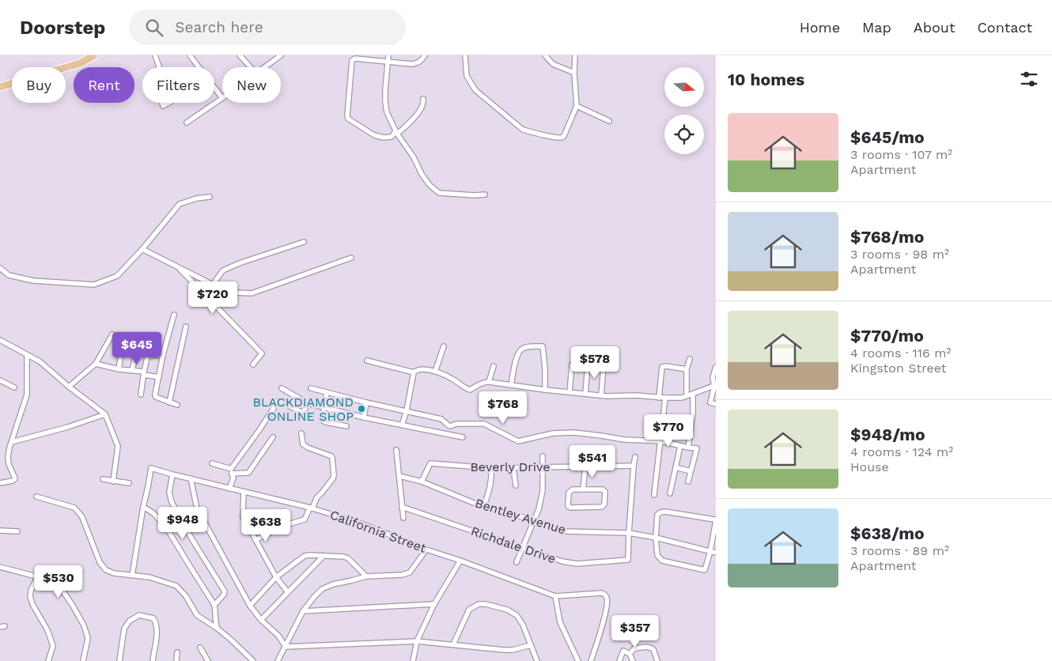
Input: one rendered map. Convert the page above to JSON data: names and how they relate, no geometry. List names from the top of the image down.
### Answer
{
  "streets": {
    "street": [
      "Beverly Drive",
      "Bentley Avenue",
      "California Street",
      "Richdale Drive"
    ]
  },
  "crossings": [
    ["Beverly Drive", "Bentley Avenue"],
    ["Bentley Avenue", "Richdale Drive"]
  ],
  "places": ["BLACKDIAMOND ONLINE SHOP"],
  "north": "right",
  "page": {
    "header": "Doorstep",
    "search": "Search here",
    "nav": [
      "Home",
      "Map",
      "About",
      "Contact"
    ],
    "heading": "10 homes",
    "chip": [
      "Buy",
      "Rent",
      "Filters",
      "New"
    ],
    "list": [
      {
        "name": "$645/mo",
        "note": "3 rooms · 107 m² · Apartment"
      },
      {
        "name": "$768/mo",
        "note": "3 rooms · 98 m² · Apartment"
      },
      {
        "name": "$770/mo",
        "note": "4 rooms · 116 m² · Kingston Street"
      },
      {
        "name": "$948/mo",
        "note": "4 rooms · 124 m² · House"
      },
      {
        "name": "$638/mo",
        "note": "3 rooms · 89 m² · Apartment"
      }
    ],
    "price": [
      "$720",
      "$645",
      "$578",
      "$768",
      "$770",
      "$541",
      "$948",
      "$638",
      "$530",
      "$357"
    ]
  }
}
